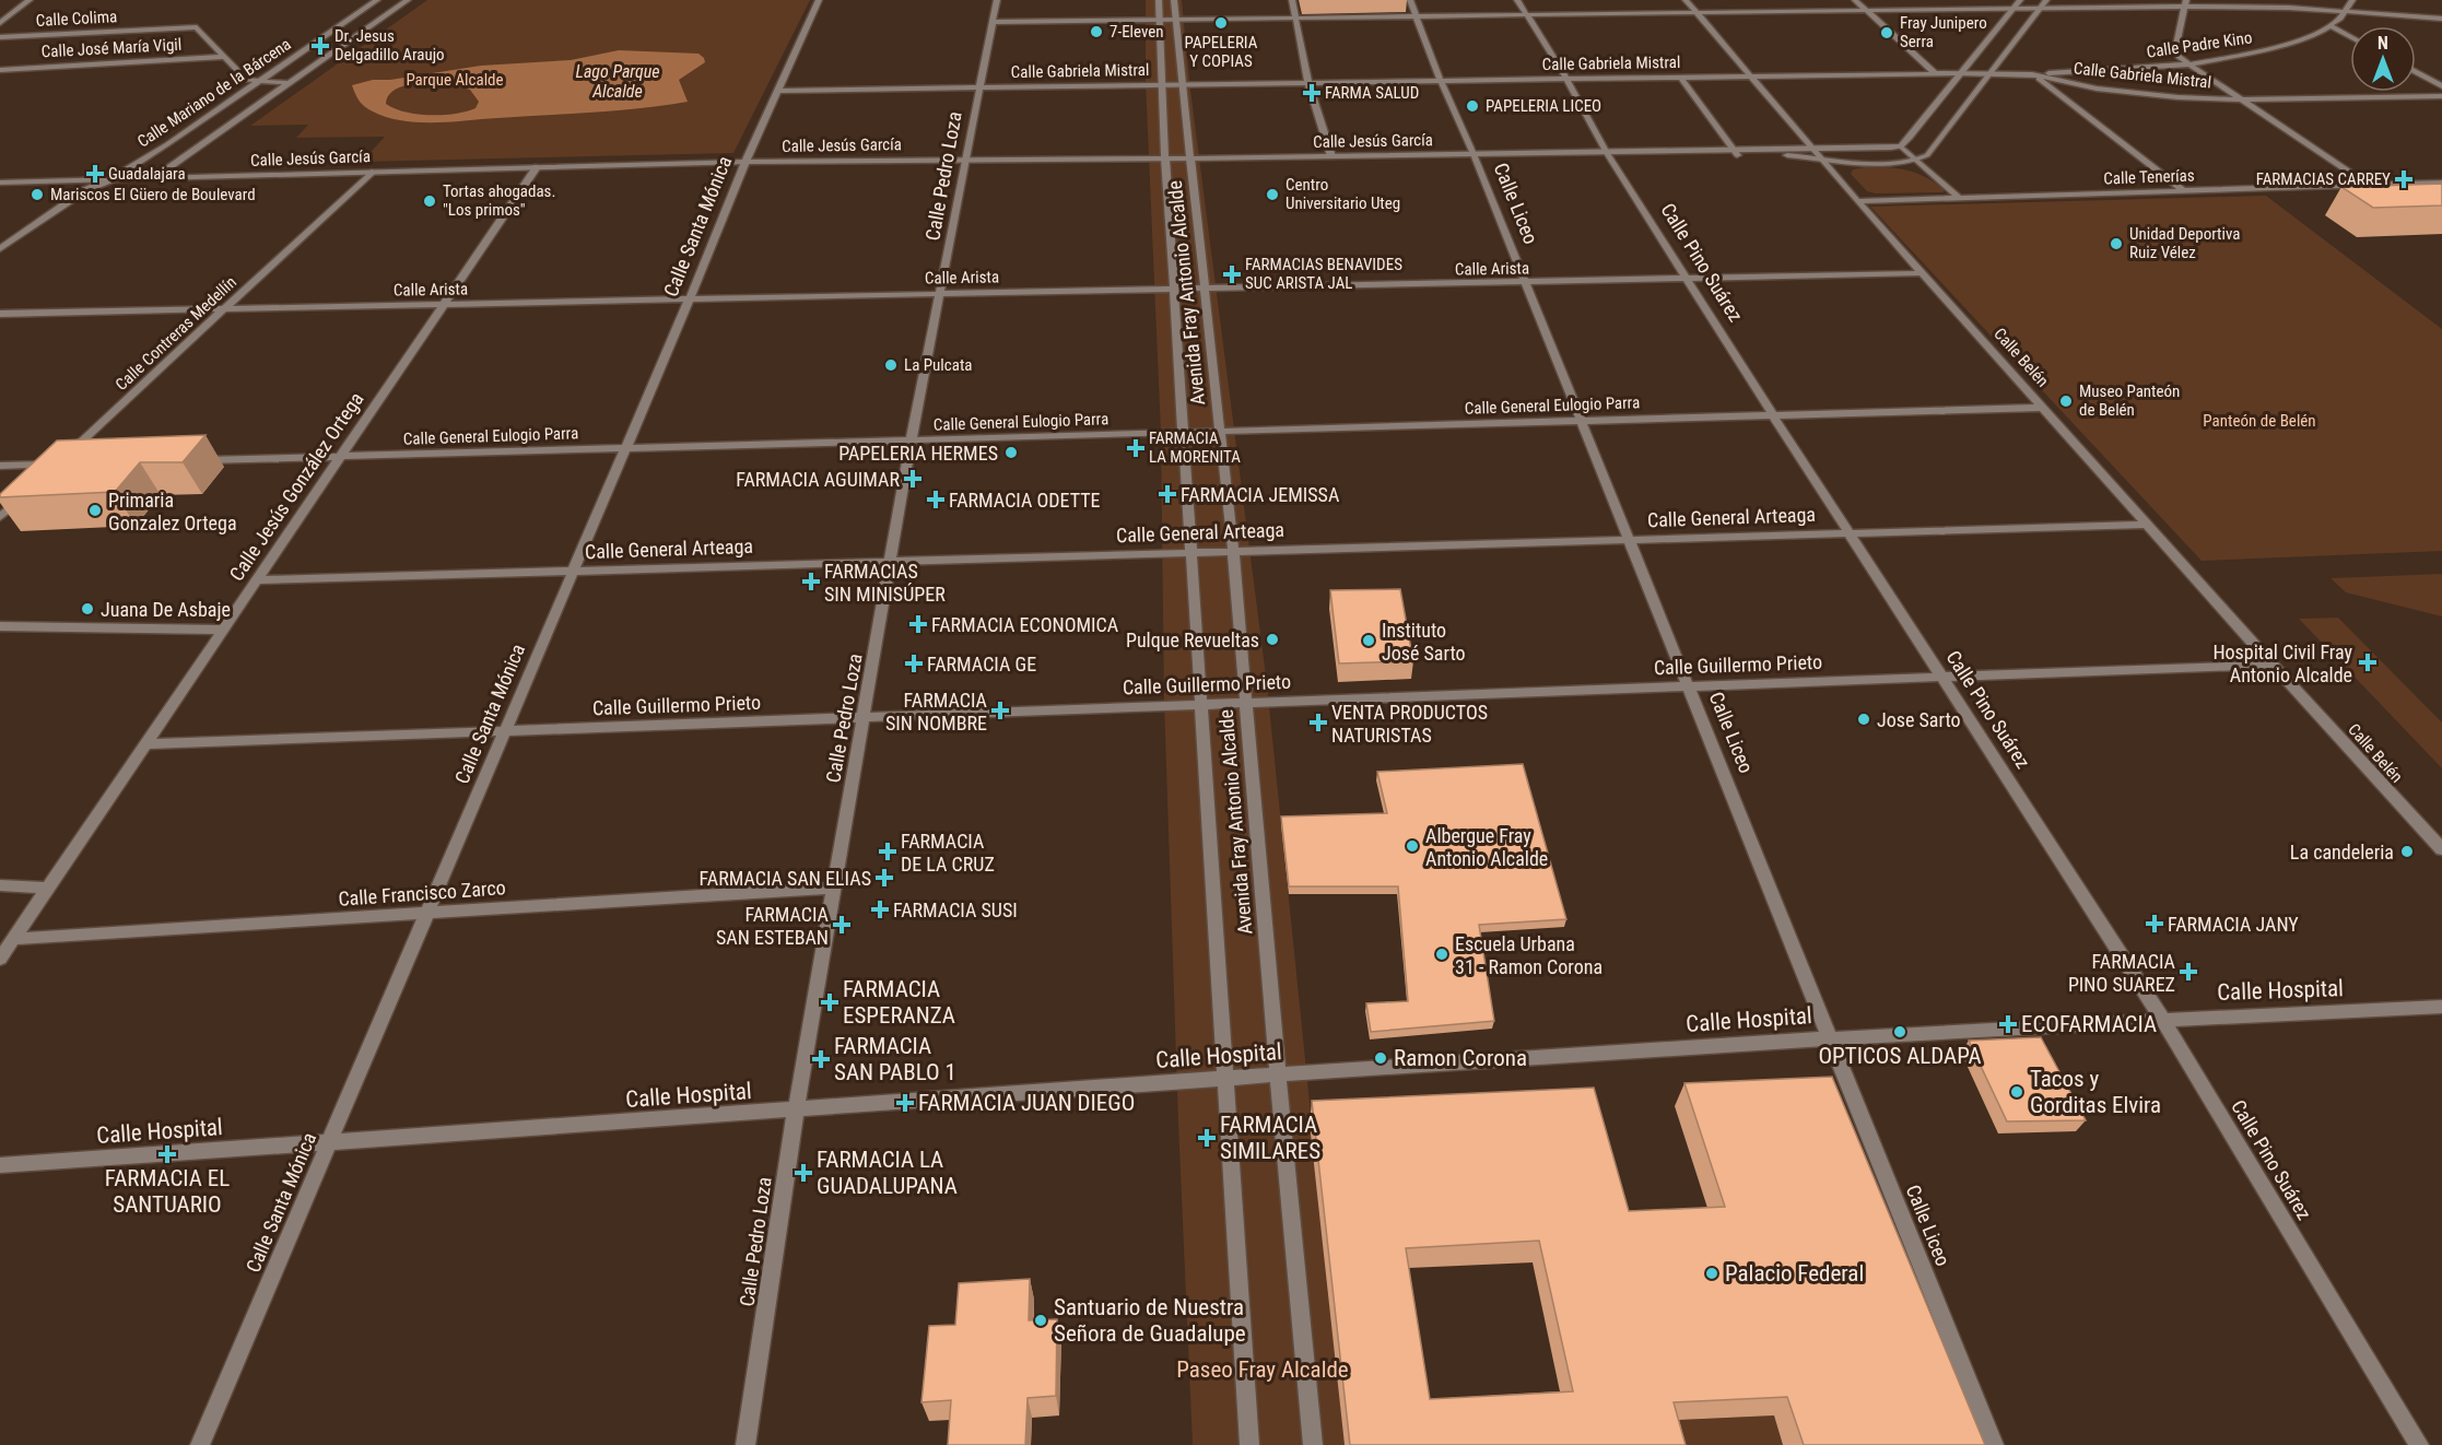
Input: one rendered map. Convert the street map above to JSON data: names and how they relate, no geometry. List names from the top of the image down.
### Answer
{
  "streets": {
    "street": [
      "Calle Colima",
      "Calle Padre Kino",
      "Calle José María Vigil",
      "Calle Gabriela Mistral",
      "Calle Mariano de la Bárcena",
      "Calle Jesús García",
      "Calle Pedro Loza",
      "Calle Tenerías",
      "Calle Liceo",
      "Calle Santa Mónica",
      "Calle Pino Suárez",
      "Calle Arista",
      "Avenida Fray Antonio Alcalde",
      "Calle Contreras Medellín",
      "Calle Belén",
      "Calle General Eulogio Parra",
      "Calle Jesús González Ortega",
      "Calle General Arteaga",
      "Calle Guillermo Prieto",
      "Calle Francisco Zarco",
      "Calle Hospital"
    ]
  },
  "crossings": [
    ["Calle Colima", "Calle José María Vigil"],
    ["Calle Colima", "Calle Mariano de la Bárcena"],
    ["Calle Padre Kino", "Calle Gabriela Mistral"],
    ["Calle Gabriela Mistral", "Calle Pedro Loza"],
    ["Calle Gabriela Mistral", "Calle Liceo"],
    ["Calle Gabriela Mistral", "Calle Santa Mónica"],
    ["Calle Gabriela Mistral", "Calle Pino Suárez"],
    ["Calle Gabriela Mistral", "Avenida Fray Antonio Alcalde"],
    ["Calle Gabriela Mistral", "Calle Belén"],
    ["Calle Mariano de la Bárcena", "Calle Jesús García"],
    ["Calle Jesús García", "Calle Pedro Loza"],
    ["Calle Jesús García", "Calle Liceo"],
    ["Calle Jesús García", "Calle Santa Mónica"],
    ["Calle Jesús García", "Calle Pino Suárez"],
    ["Calle Jesús García", "Avenida Fray Antonio Alcalde"],
    ["Calle Jesús García", "Calle Contreras Medellín"],
    ["Calle Jesús García", "Calle Belén"],
    ["Calle Jesús García", "Calle Jesús González Ortega"],
    ["Calle Pedro Loza", "Calle Arista"],
    ["Calle Pedro Loza", "Calle General Eulogio Parra"],
    ["Calle Pedro Loza", "Calle General Arteaga"],
    ["Calle Pedro Loza", "Calle Guillermo Prieto"],
    ["Calle Pedro Loza", "Calle Francisco Zarco"],
    ["Calle Pedro Loza", "Calle Hospital"],
    ["Calle Tenerías", "Calle Belén"],
    ["Calle Liceo", "Calle Arista"],
    ["Calle Liceo", "Calle General Eulogio Parra"],
    ["Calle Liceo", "Calle General Arteaga"],
    ["Calle Liceo", "Calle Guillermo Prieto"],
    ["Calle Liceo", "Calle Hospital"],
    ["Calle Santa Mónica", "Calle Arista"],
    ["Calle Santa Mónica", "Calle General Eulogio Parra"],
    ["Calle Santa Mónica", "Calle General Arteaga"],
    ["Calle Santa Mónica", "Calle Guillermo Prieto"],
    ["Calle Santa Mónica", "Calle Francisco Zarco"],
    ["Calle Santa Mónica", "Calle Hospital"],
    ["Calle Pino Suárez", "Calle Arista"],
    ["Calle Pino Suárez", "Calle General Eulogio Parra"],
    ["Calle Pino Suárez", "Calle General Arteaga"],
    ["Calle Pino Suárez", "Calle Guillermo Prieto"],
    ["Calle Pino Suárez", "Calle Hospital"],
    ["Calle Arista", "Avenida Fray Antonio Alcalde"],
    ["Calle Arista", "Calle Contreras Medellín"],
    ["Calle Arista", "Calle Belén"],
    ["Calle Arista", "Calle Jesús González Ortega"],
    ["Avenida Fray Antonio Alcalde", "Calle General Eulogio Parra"],
    ["Avenida Fray Antonio Alcalde", "Calle General Arteaga"],
    ["Avenida Fray Antonio Alcalde", "Calle Guillermo Prieto"],
    ["Avenida Fray Antonio Alcalde", "Calle Hospital"],
    ["Calle Belén", "Calle General Eulogio Parra"],
    ["Calle Belén", "Calle General Arteaga"],
    ["Calle Belén", "Calle Guillermo Prieto"],
    ["Calle General Eulogio Parra", "Calle Jesús González Ortega"],
    ["Calle Jesús González Ortega", "Calle General Arteaga"],
    ["Calle Jesús González Ortega", "Calle Guillermo Prieto"],
    ["Calle Jesús González Ortega", "Calle Francisco Zarco"]
  ],
  "water": ["Lago Parque Alcalde"],
  "parks": ["Parque Alcalde", "Panteón de Belén", "Paseo Fray Alcalde"],
  "places": {
    "other": [
      "PAPELERIA Y COPIAS",
      "7-Eleven",
      "Fray Junipero Serra",
      "PAPELERIA LICEO",
      "Mariscos El Güero de Boulevard",
      "Centro Universitario Uteg",
      "Tortas ahogadas. \"Los primos\"",
      "Unidad Deportiva Ruiz Vélez",
      "La Pulcata",
      "Museo Panteón de Belén",
      "PAPELERIA HERMES",
      "Primaria Gonzalez Ortega",
      "Juana De Asbaje",
      "Pulque Revueltas",
      "Instituto José Sarto",
      "Jose Sarto",
      "Albergue Fray Antonio Alcalde",
      "La candeleria",
      "Escuela Urbana 31 - Ramon Corona",
      "OPTICOS ALDAPA",
      "Ramon Corona",
      "Tacos y Gorditas Elvira",
      "Palacio Federal",
      "Santuario de Nuestra Señora de Guadalupe"
    ],
    "health": [
      "Dr. Jesus Delgadillo Araujo",
      "FARMA SALUD",
      "Guadalajara",
      "FARMACIAS CARREY",
      "FARMACIAS BENAVIDES SUC ARISTA JAL",
      "FARMACIA LA MORENITA",
      "FARMACIA AGUIMAR",
      "FARMACIA JEMISSA",
      "FARMACIA ODETTE",
      "FARMACIAS SIN MINISÚPER",
      "FARMACIA ECONOMICA",
      "Hospital Civil Fray Antonio Alcalde",
      "FARMACIA GE",
      "FARMACIA SIN NOMBRE",
      "VENTA PRODUCTOS NATURISTAS",
      "FARMACIA DE LA CRUZ",
      "FARMACIA SAN ELIAS",
      "FARMACIA SUSI",
      "FARMACIA JANY",
      "FARMACIA SAN ESTEBAN",
      "FARMACIA PINO SUAREZ",
      "FARMACIA ESPERANZA",
      "ECOFARMACIA",
      "FARMACIA SAN PABLO 1",
      "FARMACIA JUAN DIEGO",
      "FARMACIA SIMILARES",
      "FARMACIA EL SANTUARIO",
      "FARMACIA LA GUADALUPANA"
    ]
  },
  "north": "top"
}
